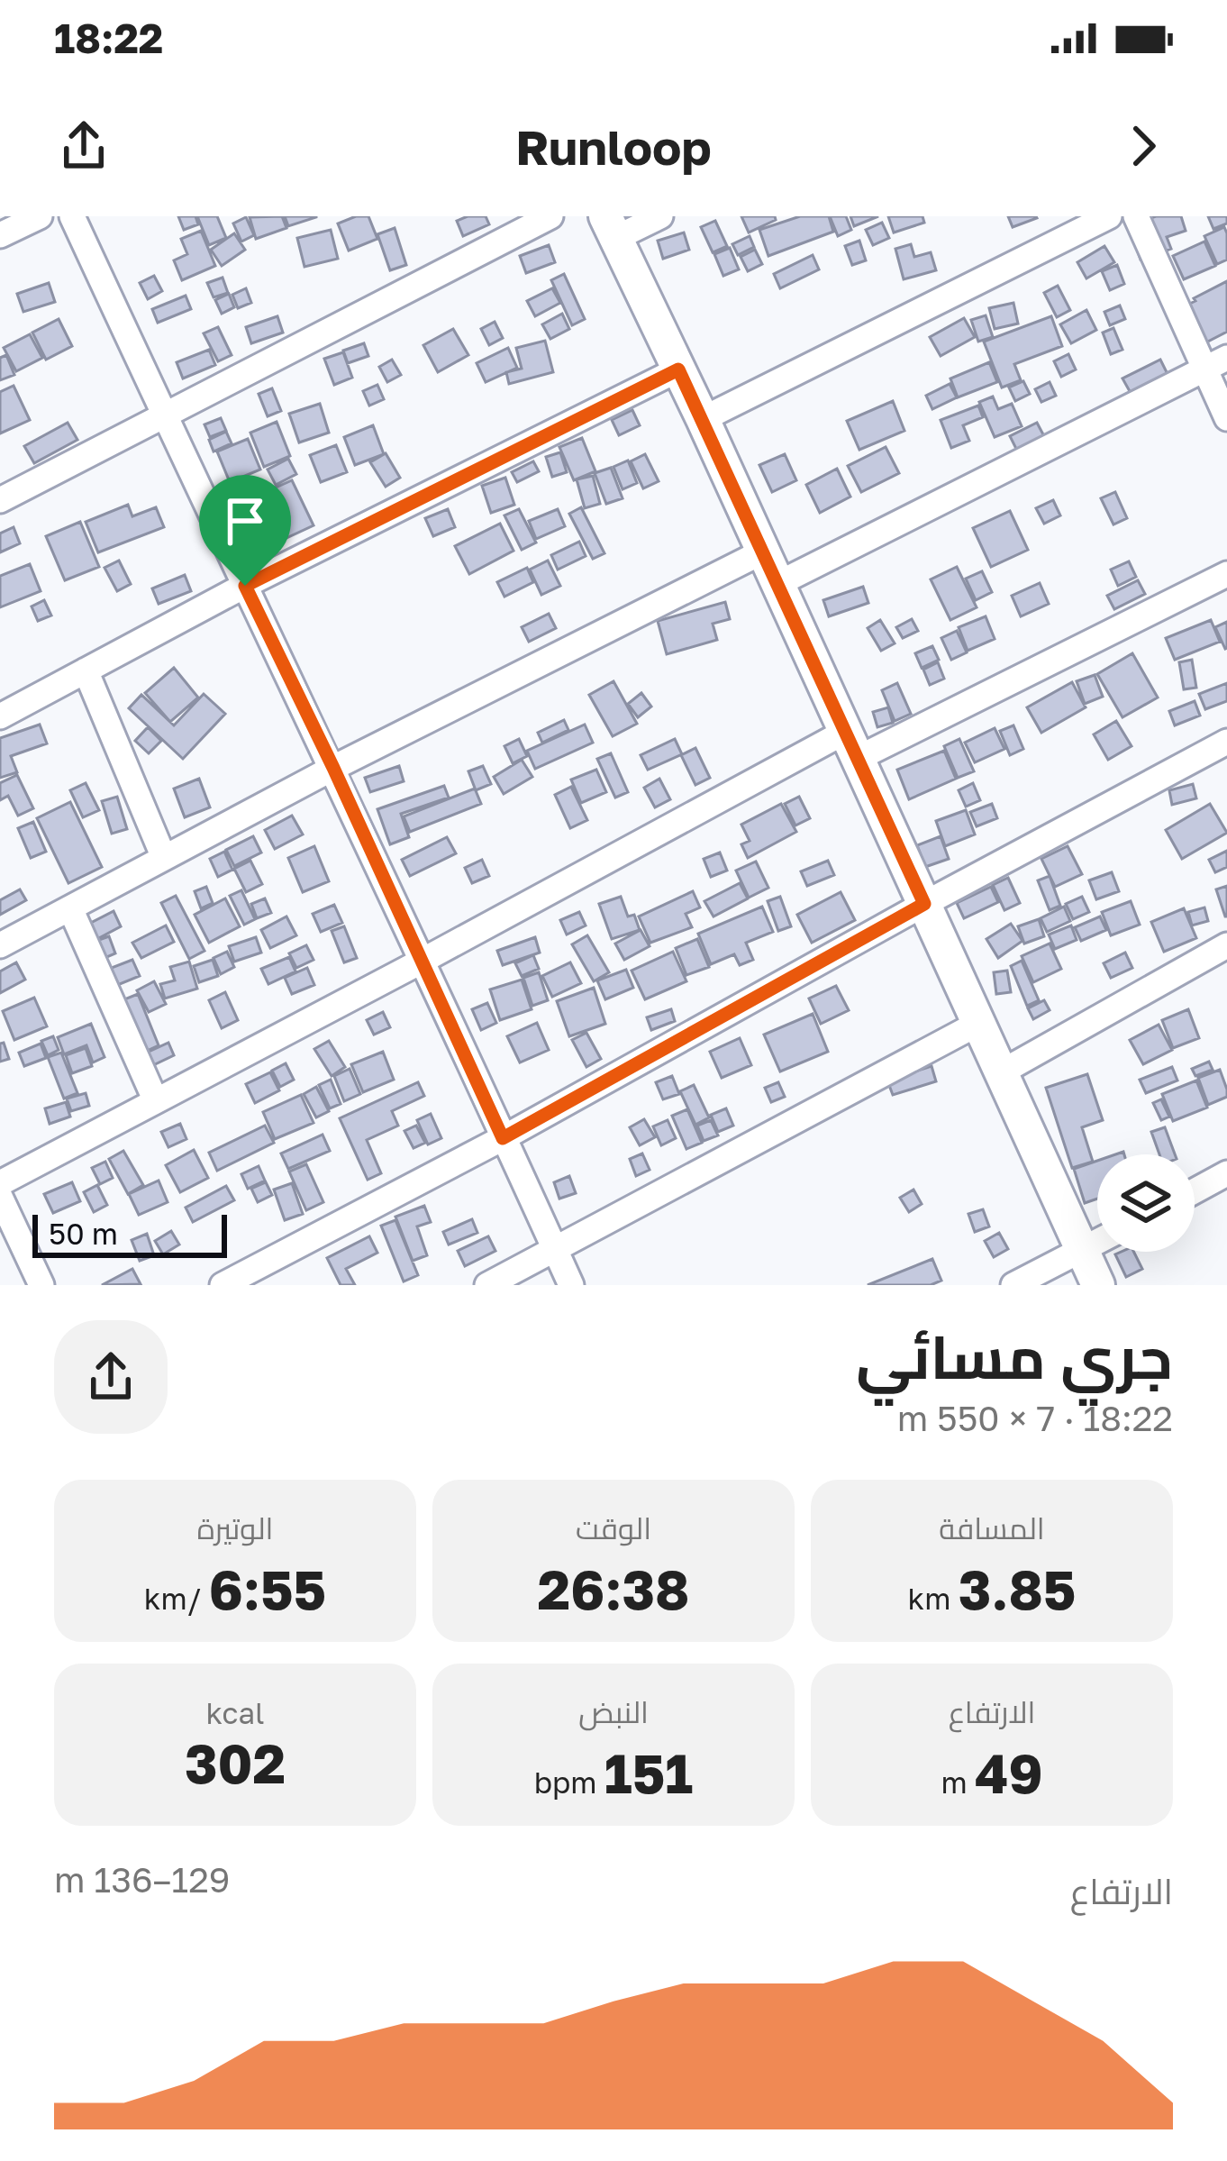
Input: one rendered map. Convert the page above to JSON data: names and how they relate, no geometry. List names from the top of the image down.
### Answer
{
  "scale_bar": "50 m",
  "page": {
    "status": "18:22",
    "header": "Runloop",
    "scale": "50 m",
    "heading": ["جري مسائي", "18:22 · 7 × 550 m"],
    "stats": [
      ["المسافة", "3.85 km"],
      ["الوقت", "26:38"],
      ["الوتيرة", "6:55 /km"],
      ["الارتفاع", "49 m"],
      ["النبض", "151 bpm"],
      ["kcal", "302"]
    ],
    "chart": ["الارتفاع", "129–136 m"]
  }
}
